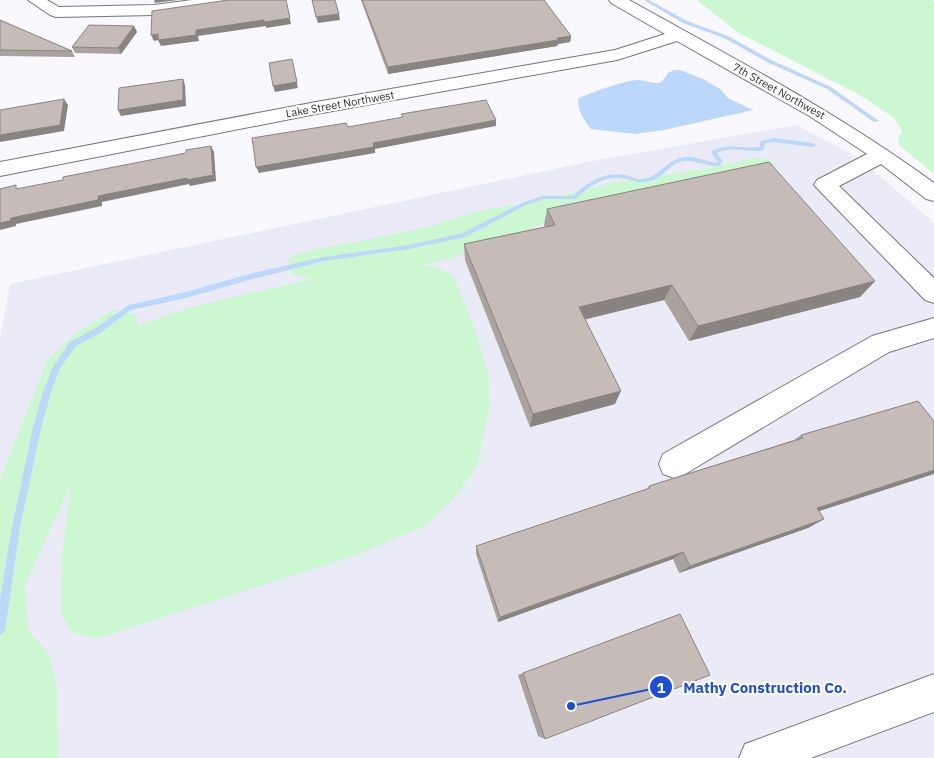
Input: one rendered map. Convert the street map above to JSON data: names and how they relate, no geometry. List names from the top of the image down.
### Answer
{
  "streets": {
    "street": ["7th Street Northwest", "Lake Street Northwest"]
  },
  "crossings": [
    ["7th Street Northwest", "Lake Street Northwest"]
  ],
  "places": ["Mathy Construction Co."]
}
